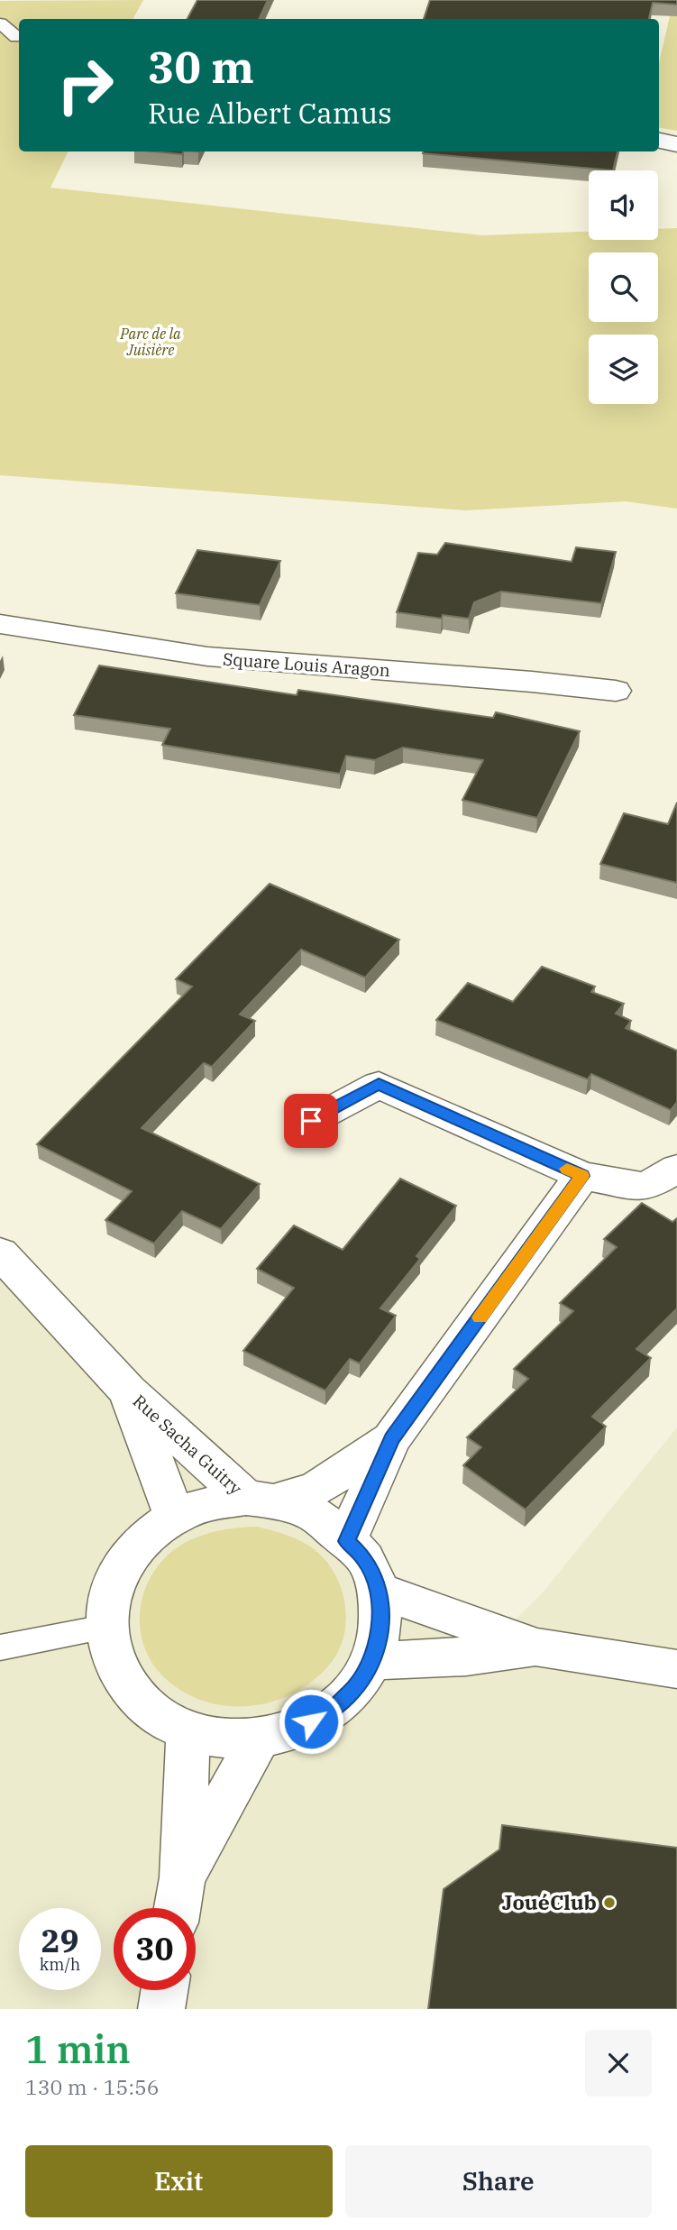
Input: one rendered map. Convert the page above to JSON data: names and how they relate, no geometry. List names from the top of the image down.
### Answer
{
  "streets": {
    "street": ["Square Louis Aragon", "Rue Sacha Guitry"]
  },
  "parks": ["Parc de la Juisière"],
  "places": ["JouéClub"],
  "page": {
    "turn": ["30 m", "Rue Albert Camus"],
    "speed": "29 km/h",
    "limit": "30",
    "heading": ["1 min", "130 m · 15:56"],
    "buttons": ["Exit", "Share"]
  }
}
